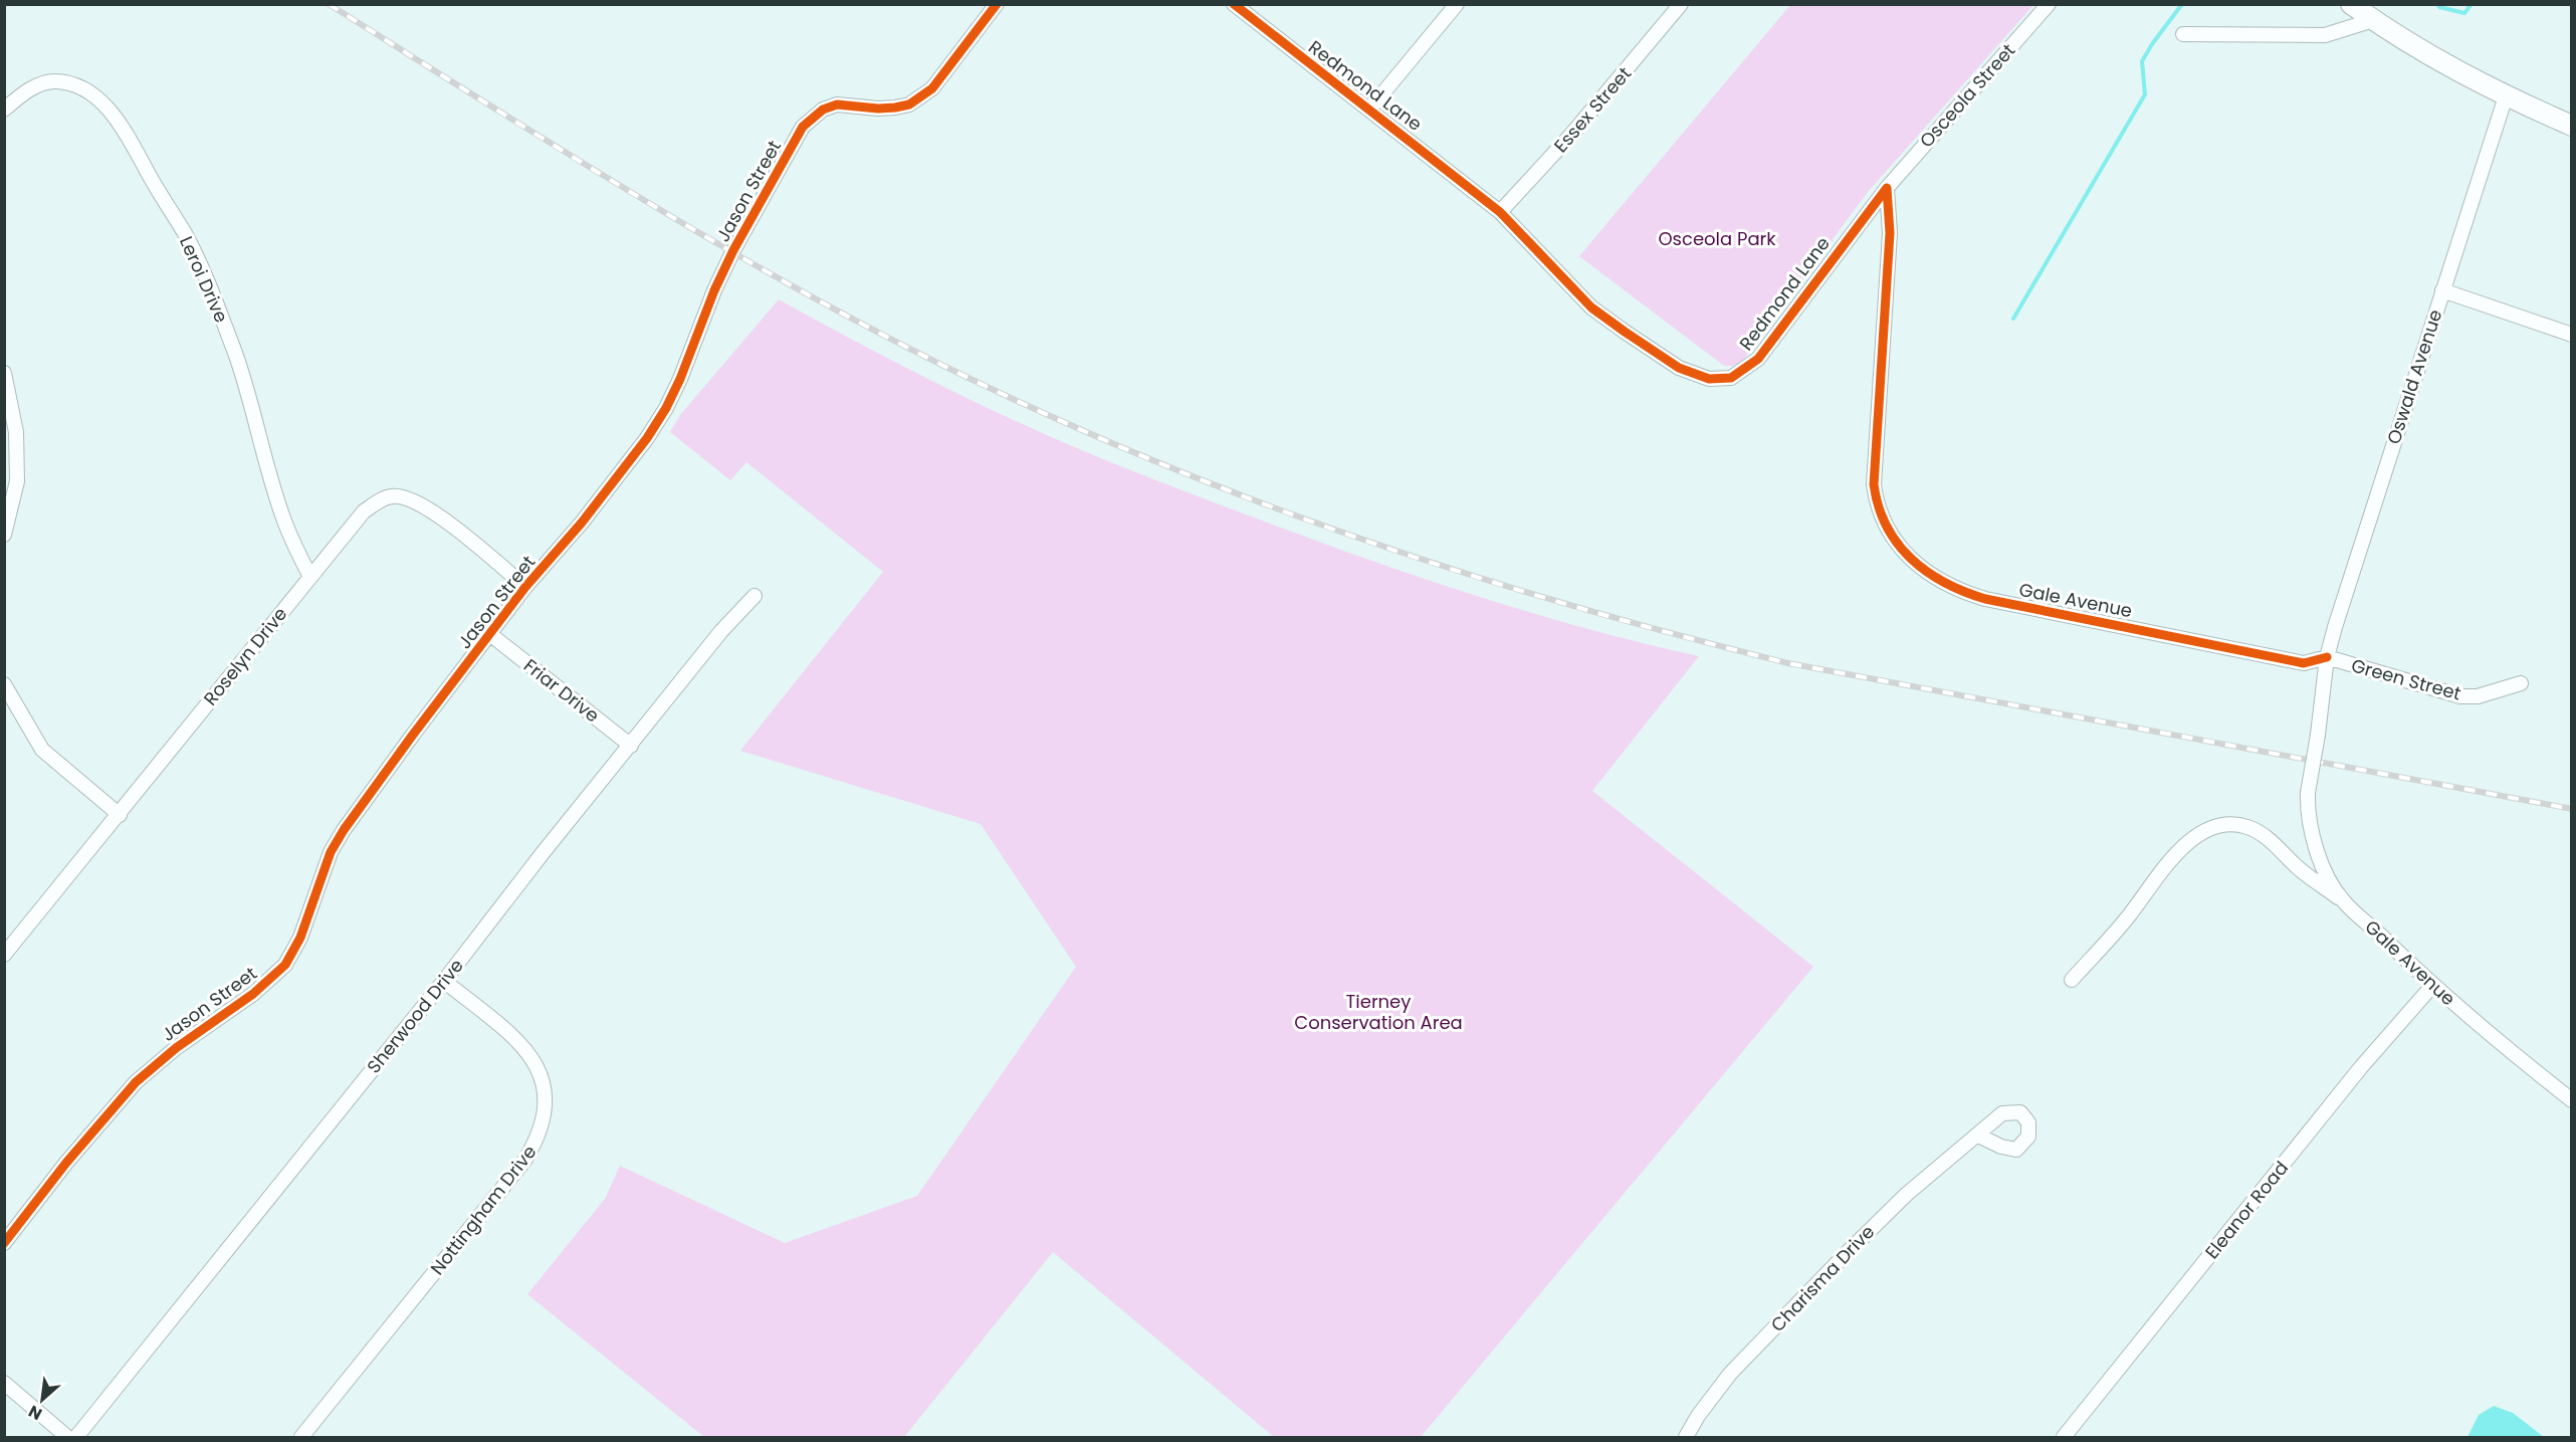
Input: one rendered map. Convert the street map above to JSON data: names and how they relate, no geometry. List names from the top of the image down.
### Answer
{
  "streets": {
    "street": [
      "Redmond Lane",
      "Osceola Street",
      "Essex Street",
      "Jason Street",
      "Leroi Drive",
      "Oswald Avenue",
      "Gale Avenue",
      "Roselyn Drive",
      "Green Street",
      "Friar Drive",
      "Sherwood Drive",
      "Nottingham Drive",
      "Eleanor Road",
      "Charisma Drive"
    ]
  },
  "crossings": [
    ["Redmond Lane", "Osceola Street"],
    ["Redmond Lane", "Essex Street"],
    ["Redmond Lane", "Gale Avenue"],
    ["Osceola Street", "Gale Avenue"],
    ["Jason Street", "Roselyn Drive"],
    ["Jason Street", "Friar Drive"],
    ["Leroi Drive", "Roselyn Drive"],
    ["Oswald Avenue", "Gale Avenue"],
    ["Oswald Avenue", "Green Street"],
    ["Gale Avenue", "Green Street"],
    ["Gale Avenue", "Eleanor Road"],
    ["Friar Drive", "Sherwood Drive"],
    ["Sherwood Drive", "Nottingham Drive"]
  ],
  "parks": ["Osceola Park", "Tierney Conservation Area"],
  "north": "bottom left"
}
